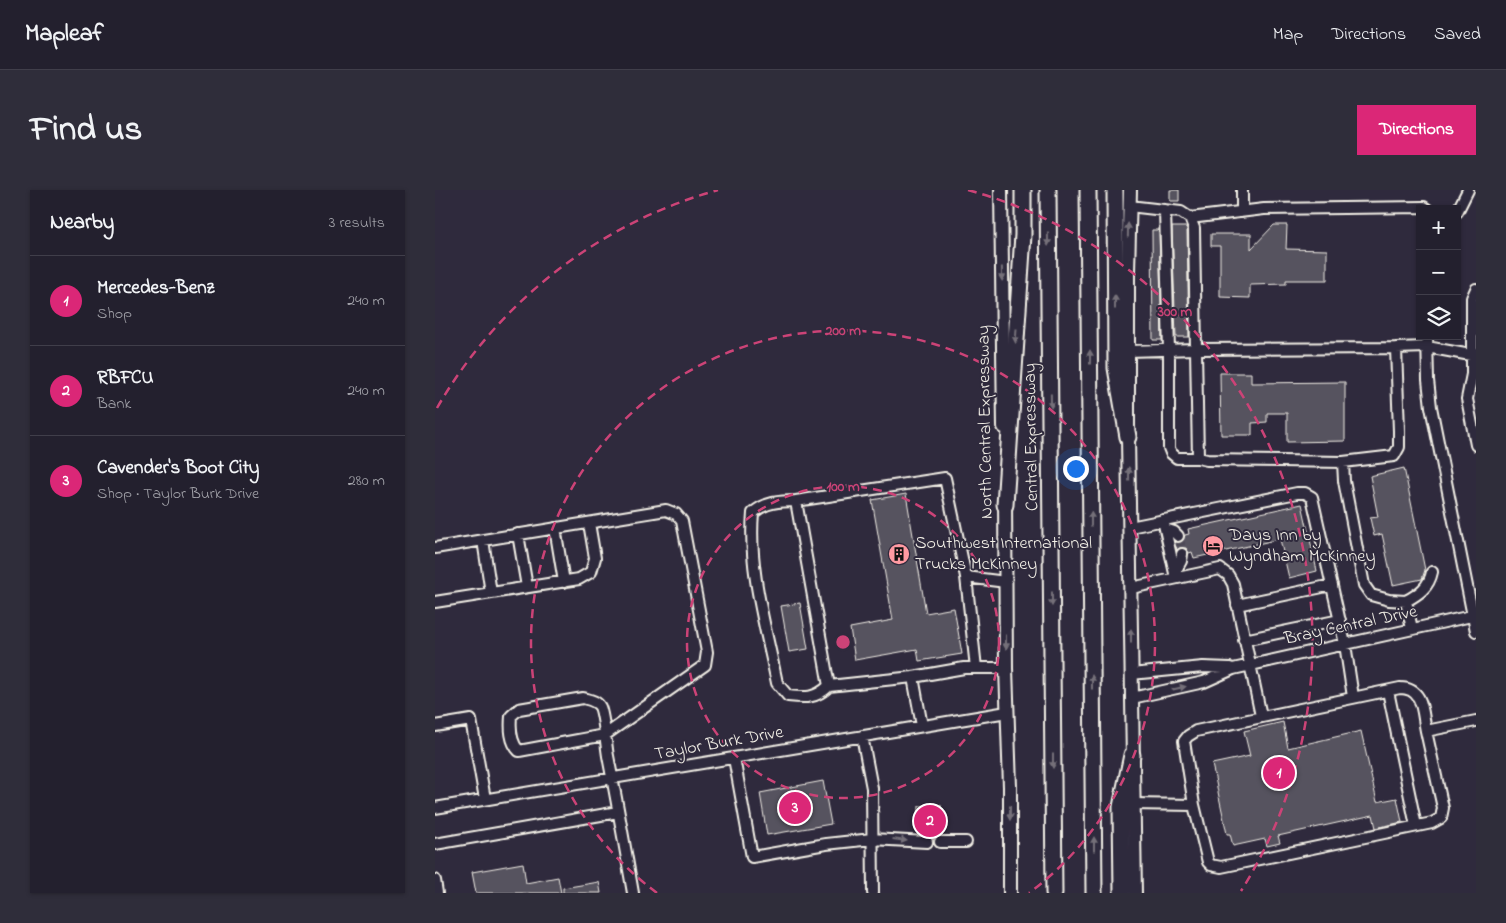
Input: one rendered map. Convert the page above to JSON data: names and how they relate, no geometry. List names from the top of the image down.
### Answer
{
  "streets": {
    "highway": ["Central Expressway"],
    "main road": ["North Central Expressway"],
    "street": ["Bray Central Drive", "Taylor Burk Drive"]
  },
  "crossings": [
    ["North Central Expressway", "Taylor Burk Drive"]
  ],
  "one_way": ["North Central Expressway"],
  "places": {
    "hotel": ["Days Inn by Wyndham McKinney"],
    "building": ["Southwest International Trucks McKinney"]
  },
  "page": {
    "header": "Mapleaf",
    "nav": ["Map", "Directions", "Saved"],
    "title": "Find us",
    "buttons": "Directions",
    "heading": ["Nearby", "3 results"],
    "map_buttons": ["+", "−"],
    "list": [
      {
        "mark": "1",
        "name": "Mercedes-Benz",
        "note": "Shop",
        "value": "240 m"
      },
      {
        "mark": "2",
        "name": "RBFCU",
        "note": "Bank",
        "value": "240 m"
      },
      {
        "mark": "3",
        "name": "Cavender's Boot City",
        "note": "Shop · Taylor Burk Drive",
        "value": "280 m"
      }
    ],
    "pins": ["1", "3", "2"]
  },
  "rings": ["300 m", "200 m", "100 m"]
}
